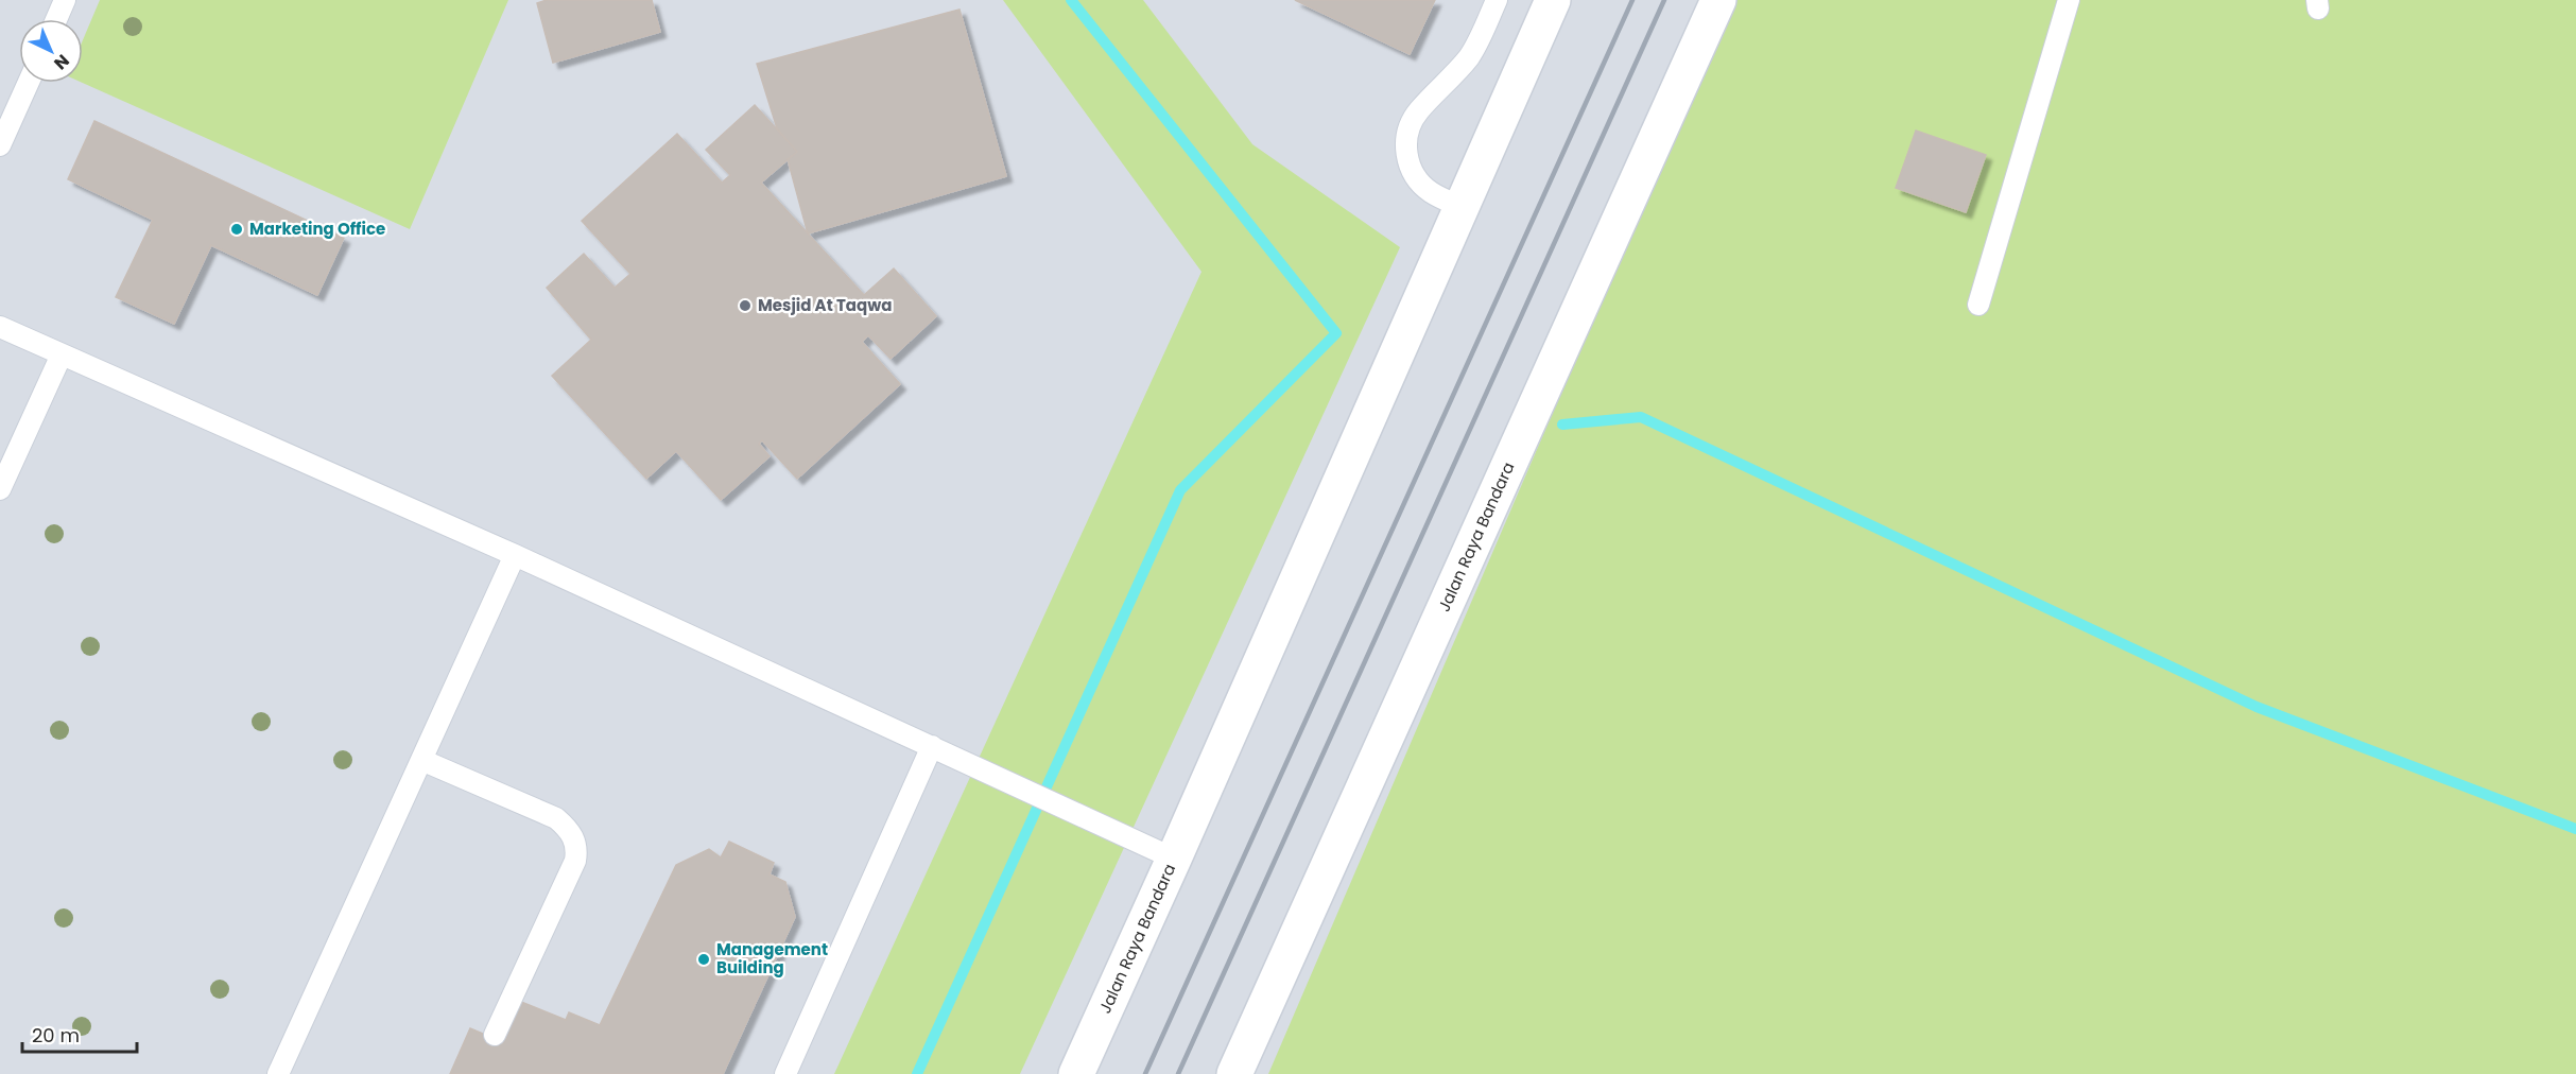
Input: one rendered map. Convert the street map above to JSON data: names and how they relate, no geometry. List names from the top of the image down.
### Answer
{
  "streets": {
    "street": ["Jalan Raya Bandara"]
  },
  "places": ["Marketing Office", "Mesjid At Taqwa", "Management Building"],
  "scale_bar": "20 m",
  "north": "bottom right"
}
